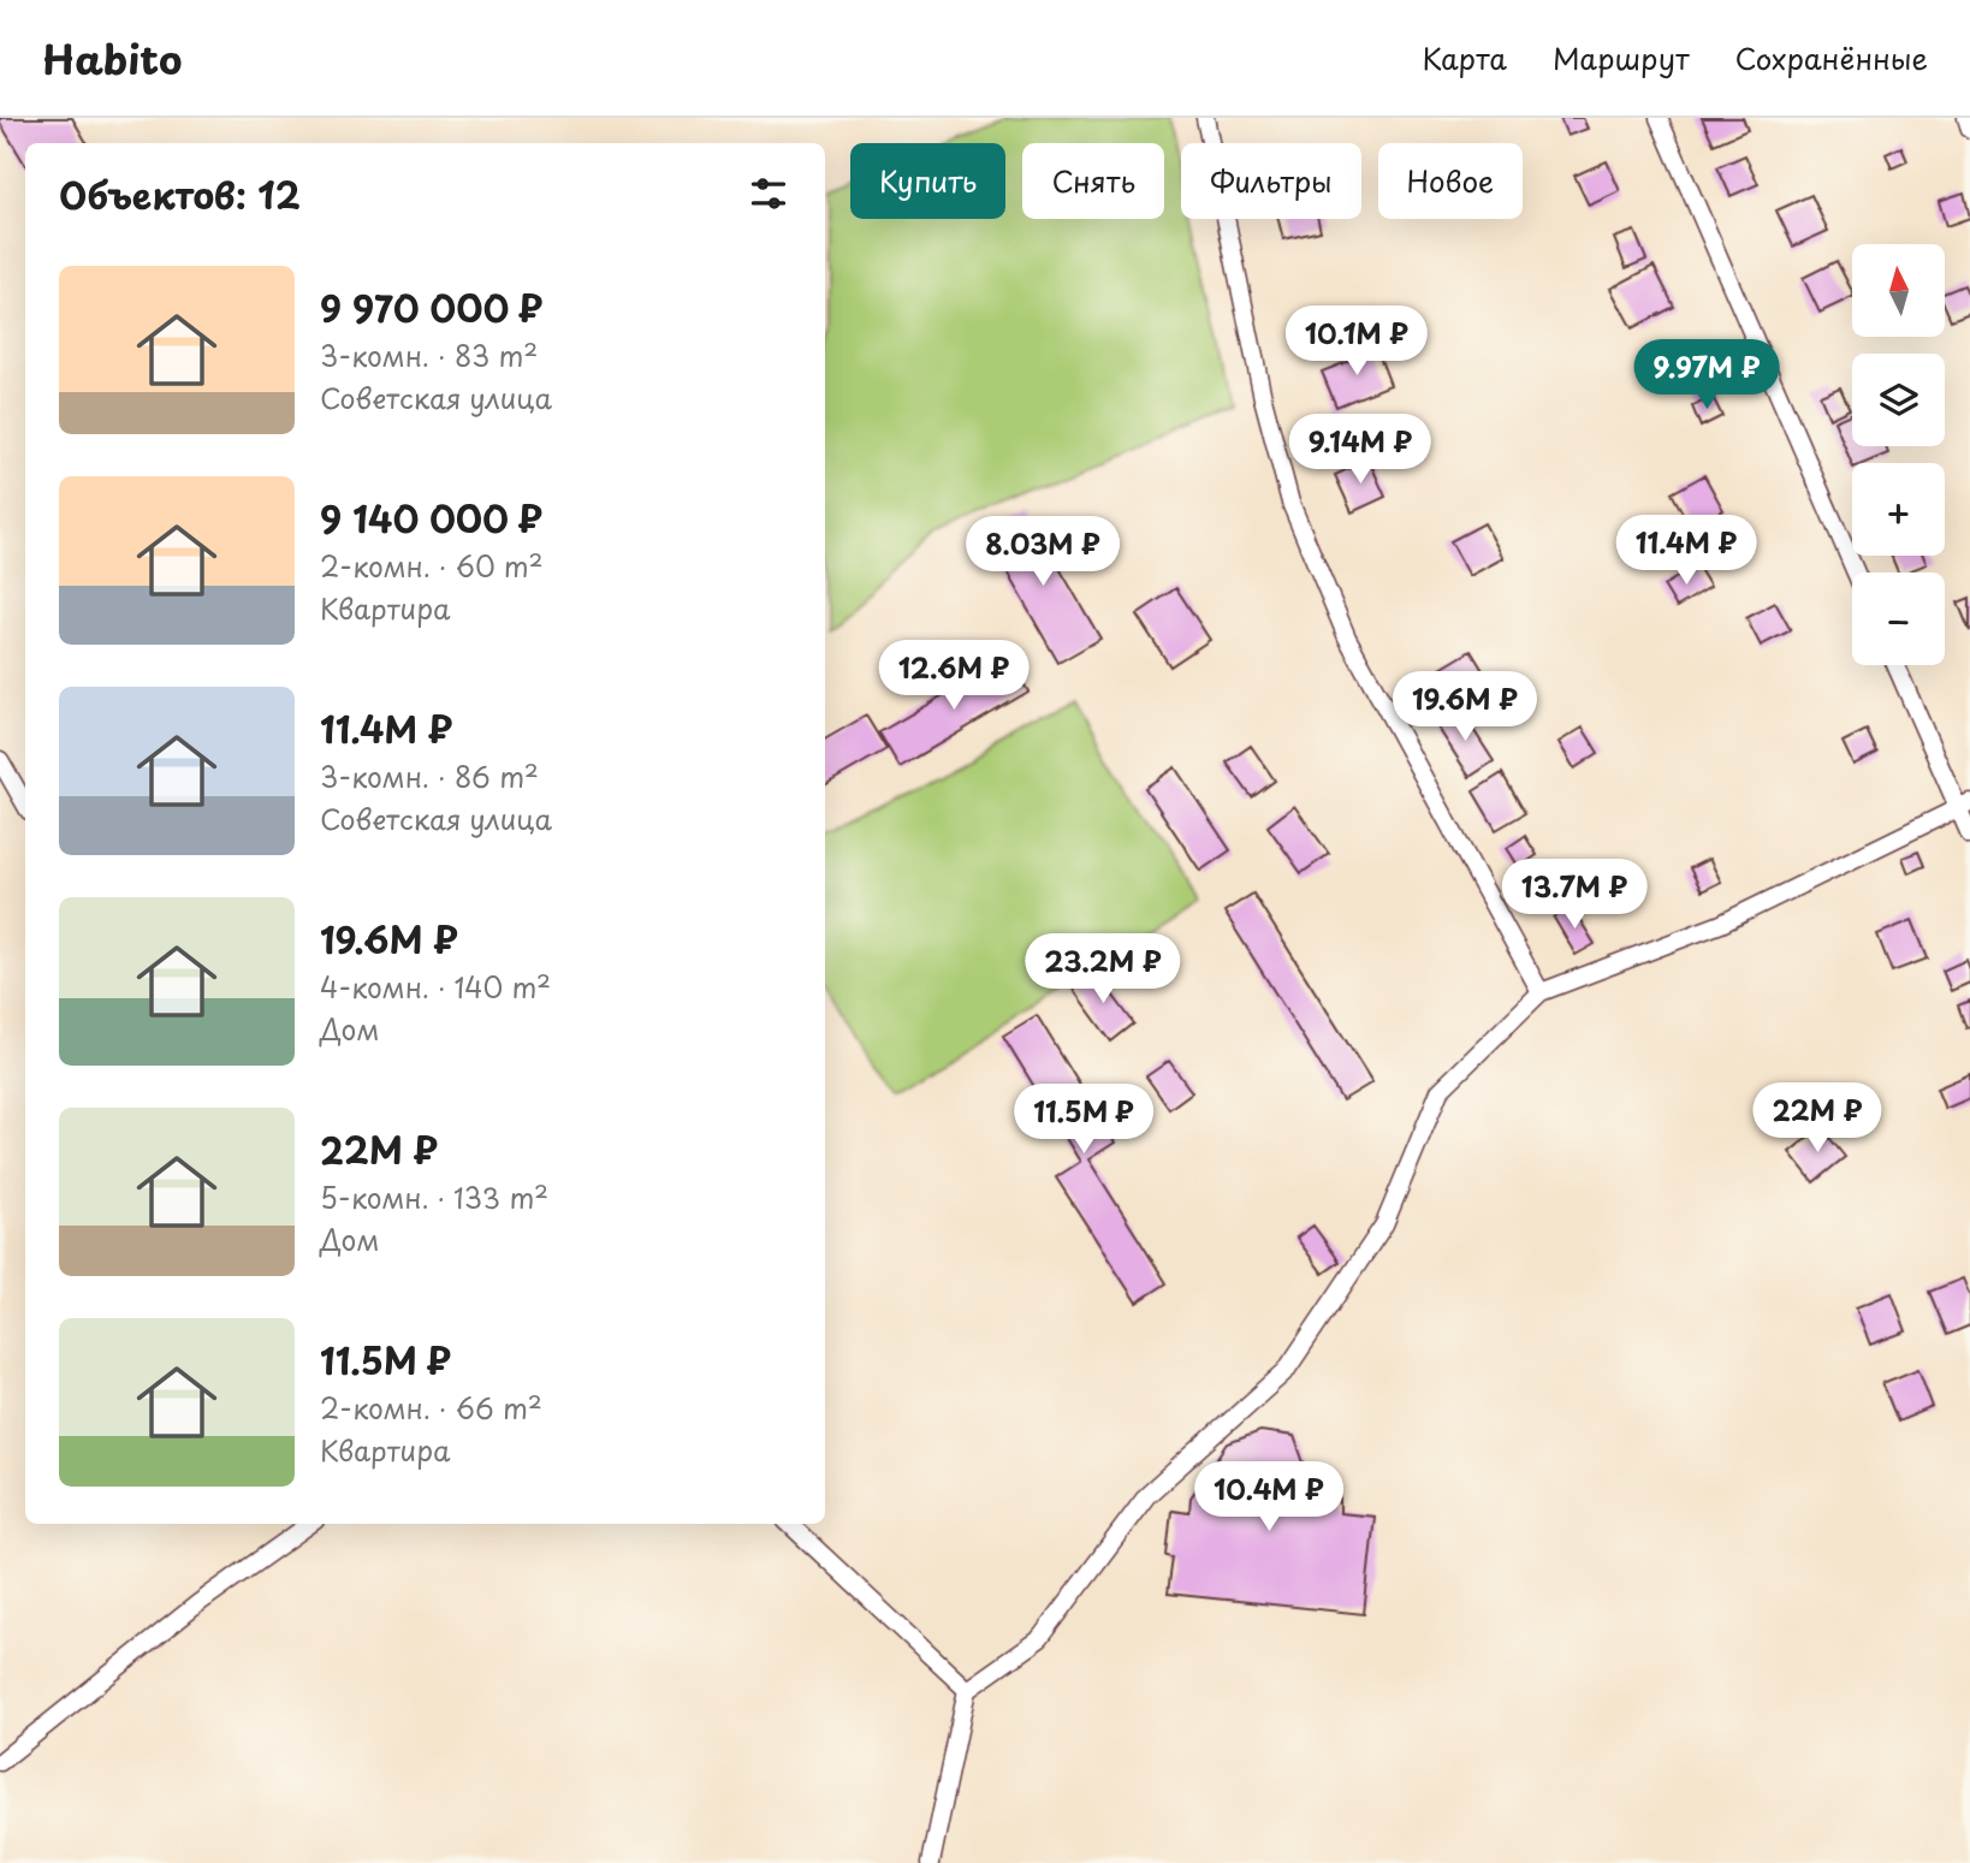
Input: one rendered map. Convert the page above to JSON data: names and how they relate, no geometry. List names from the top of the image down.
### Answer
{
  "north": "top",
  "page": {
    "header": "Habito",
    "nav": ["Карта", "Маршрут", "Сохранённые"],
    "chip": [
      "Купить",
      "Снять",
      "Фильтры",
      "Новое"
    ],
    "heading": "Объектов: 12",
    "map_buttons": ["+", "−"],
    "list": [
      {
        "name": "9 970 000 ₽",
        "note": "3-комн. · 83 m² · Советская улица"
      },
      {
        "name": "9 140 000 ₽",
        "note": "2-комн. · 60 m² · Квартира"
      },
      {
        "name": "11.4M ₽",
        "note": "3-комн. · 86 m² · Советская улица"
      },
      {
        "name": "19.6M ₽",
        "note": "4-комн. · 140 m² · Дом"
      },
      {
        "name": "22M ₽",
        "note": "5-комн. · 133 m² · Дом"
      },
      {
        "name": "11.5M ₽",
        "note": "2-комн. · 66 m² · Квартира"
      }
    ],
    "price": [
      "10.1M ₽",
      "9.97M ₽",
      "9.14M ₽",
      "11.4M ₽",
      "8.03M ₽",
      "12.6M ₽",
      "19.6M ₽",
      "13.7M ₽",
      "23.2M ₽",
      "22M ₽",
      "11.5M ₽",
      "10.4M ₽"
    ]
  }
}
